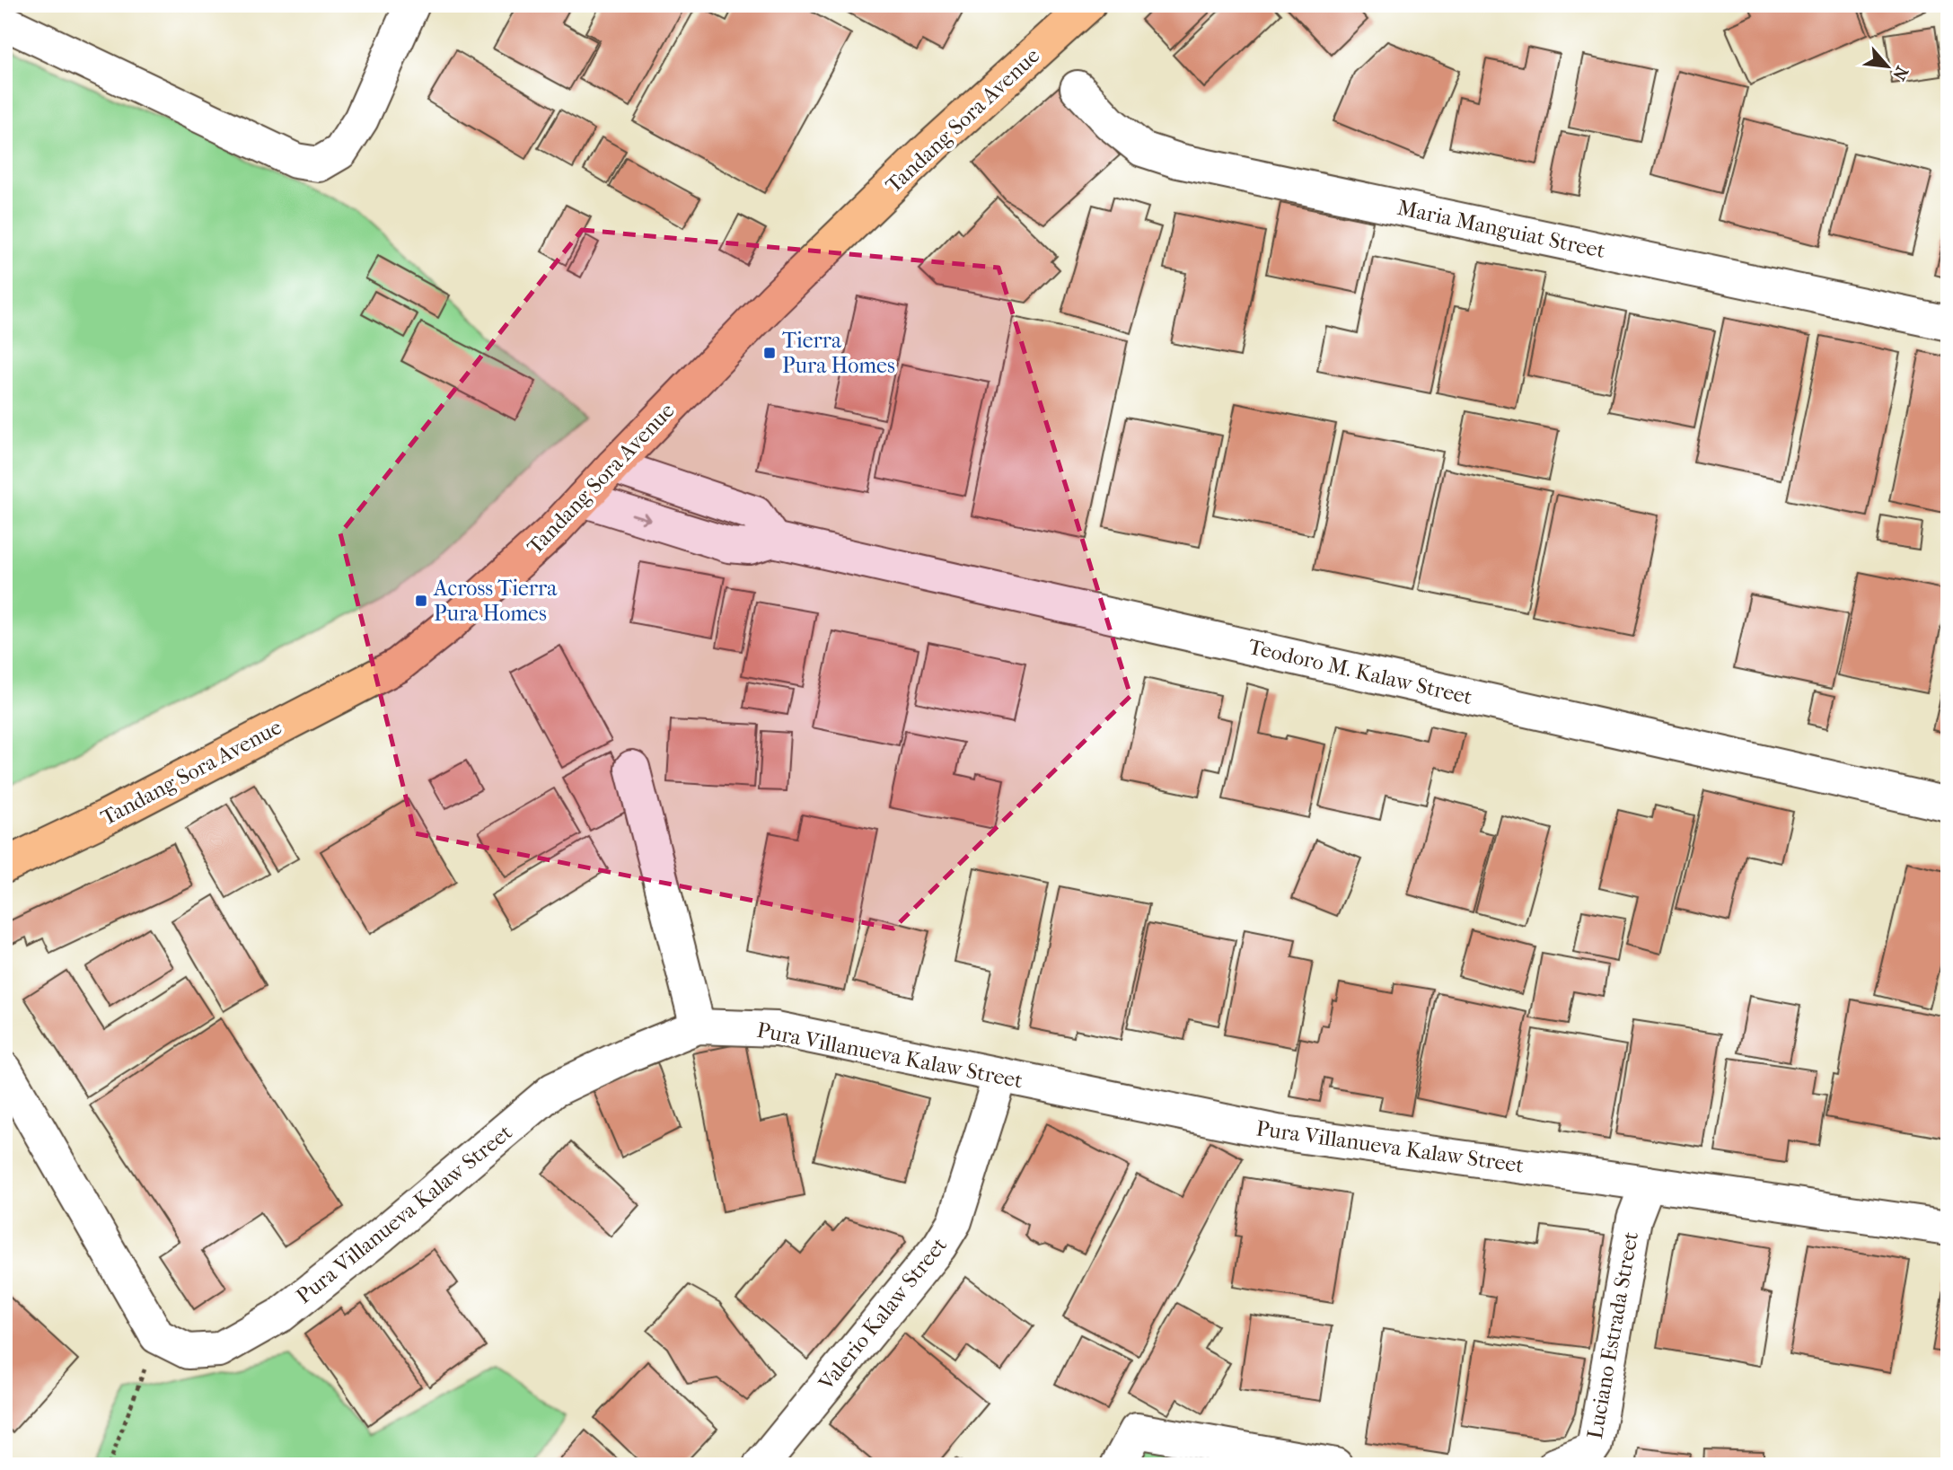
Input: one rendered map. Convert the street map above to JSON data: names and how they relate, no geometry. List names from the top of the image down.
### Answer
{
  "streets": {
    "main road": ["Tandang Sora Avenue"],
    "street": [
      "Maria Manguiat Street",
      "Teodoro M. Kalaw Street",
      "Pura Villanueva Kalaw Street",
      "Valerio Kalaw Street",
      "Luciano Estrada Street"
    ]
  },
  "crossings": [
    ["Tandang Sora Avenue", "Teodoro M. Kalaw Street"],
    ["Pura Villanueva Kalaw Street", "Valerio Kalaw Street"],
    ["Pura Villanueva Kalaw Street", "Luciano Estrada Street"]
  ],
  "places": {
    "transit": ["Tierra Pura Homes", "Across Tierra Pura Homes"]
  },
  "north": "bottom right"
}
